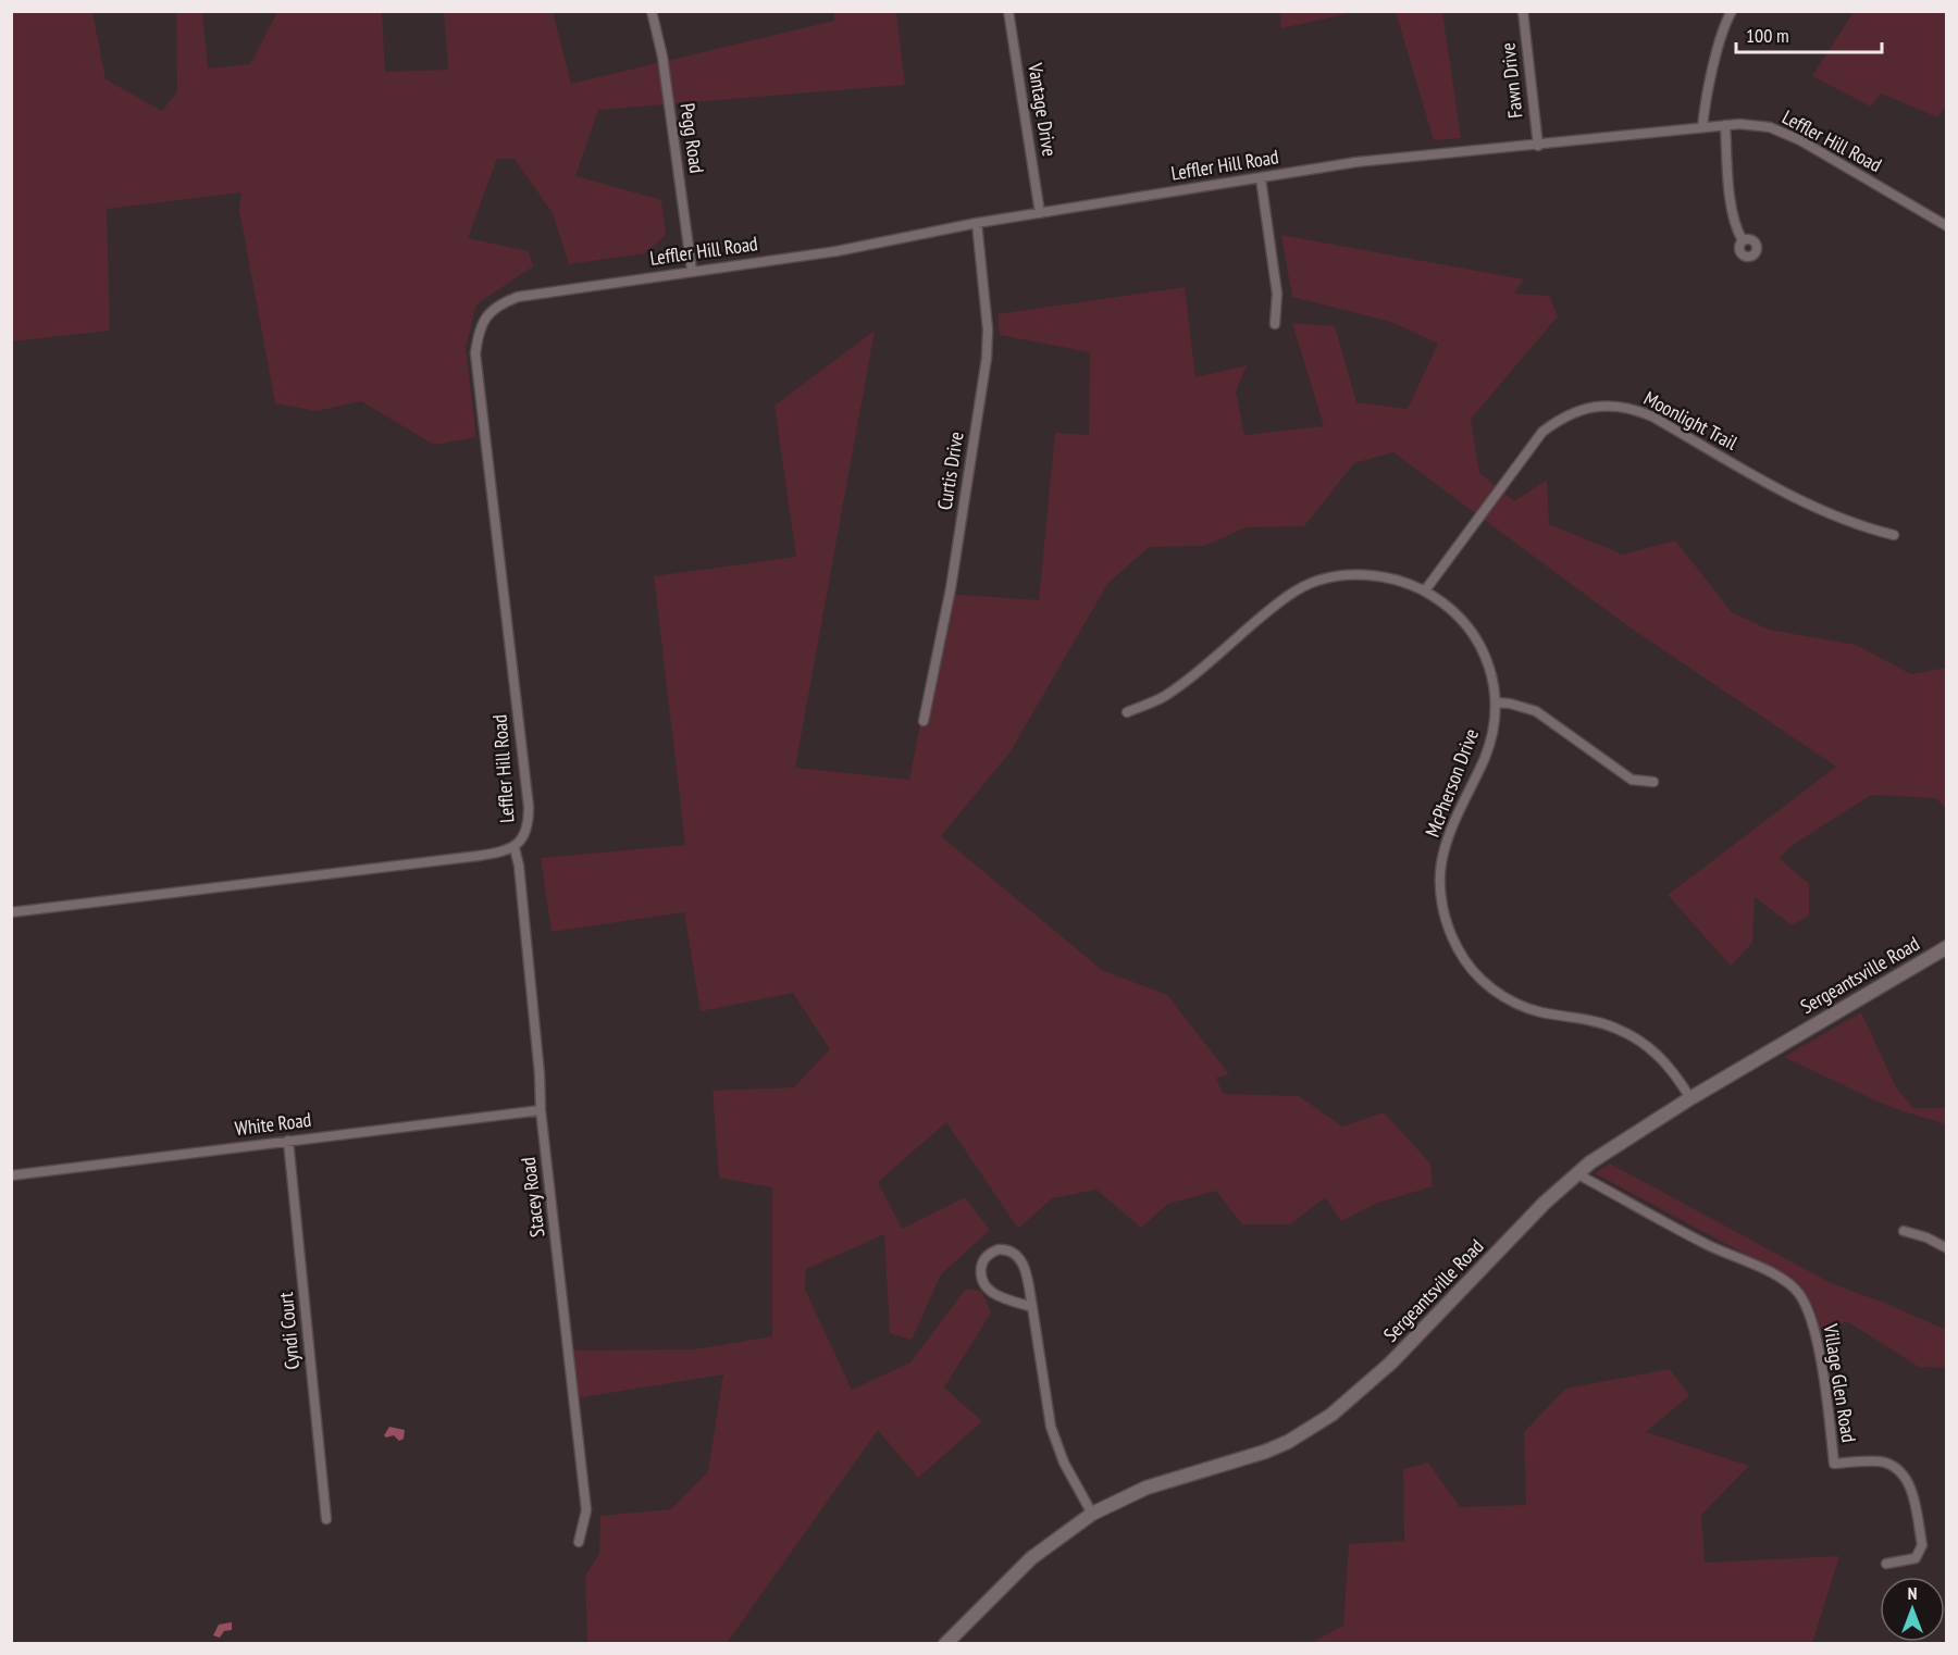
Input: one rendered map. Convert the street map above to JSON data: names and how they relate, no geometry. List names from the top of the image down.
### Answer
{
  "streets": {
    "main road": ["Sergeantsville Road"],
    "street": [
      "Fawn Drive",
      "Vantage Drive",
      "Pegg Road",
      "Leffler Hill Road",
      "Moonlight Trail",
      "Curtis Drive",
      "McPherson Drive",
      "White Road",
      "Stacey Road",
      "Cyndi Court",
      "Village Glen Road"
    ]
  },
  "crossings": [
    ["Fawn Drive", "Leffler Hill Road"],
    ["Vantage Drive", "Leffler Hill Road"],
    ["Pegg Road", "Leffler Hill Road"],
    ["Leffler Hill Road", "Curtis Drive"],
    ["Leffler Hill Road", "Stacey Road"],
    ["Moonlight Trail", "McPherson Drive"],
    ["McPherson Drive", "Sergeantsville Road"],
    ["Sergeantsville Road", "Village Glen Road"],
    ["White Road", "Stacey Road"],
    ["White Road", "Cyndi Court"]
  ],
  "scale_bar": "100 m",
  "north": "top"
}
